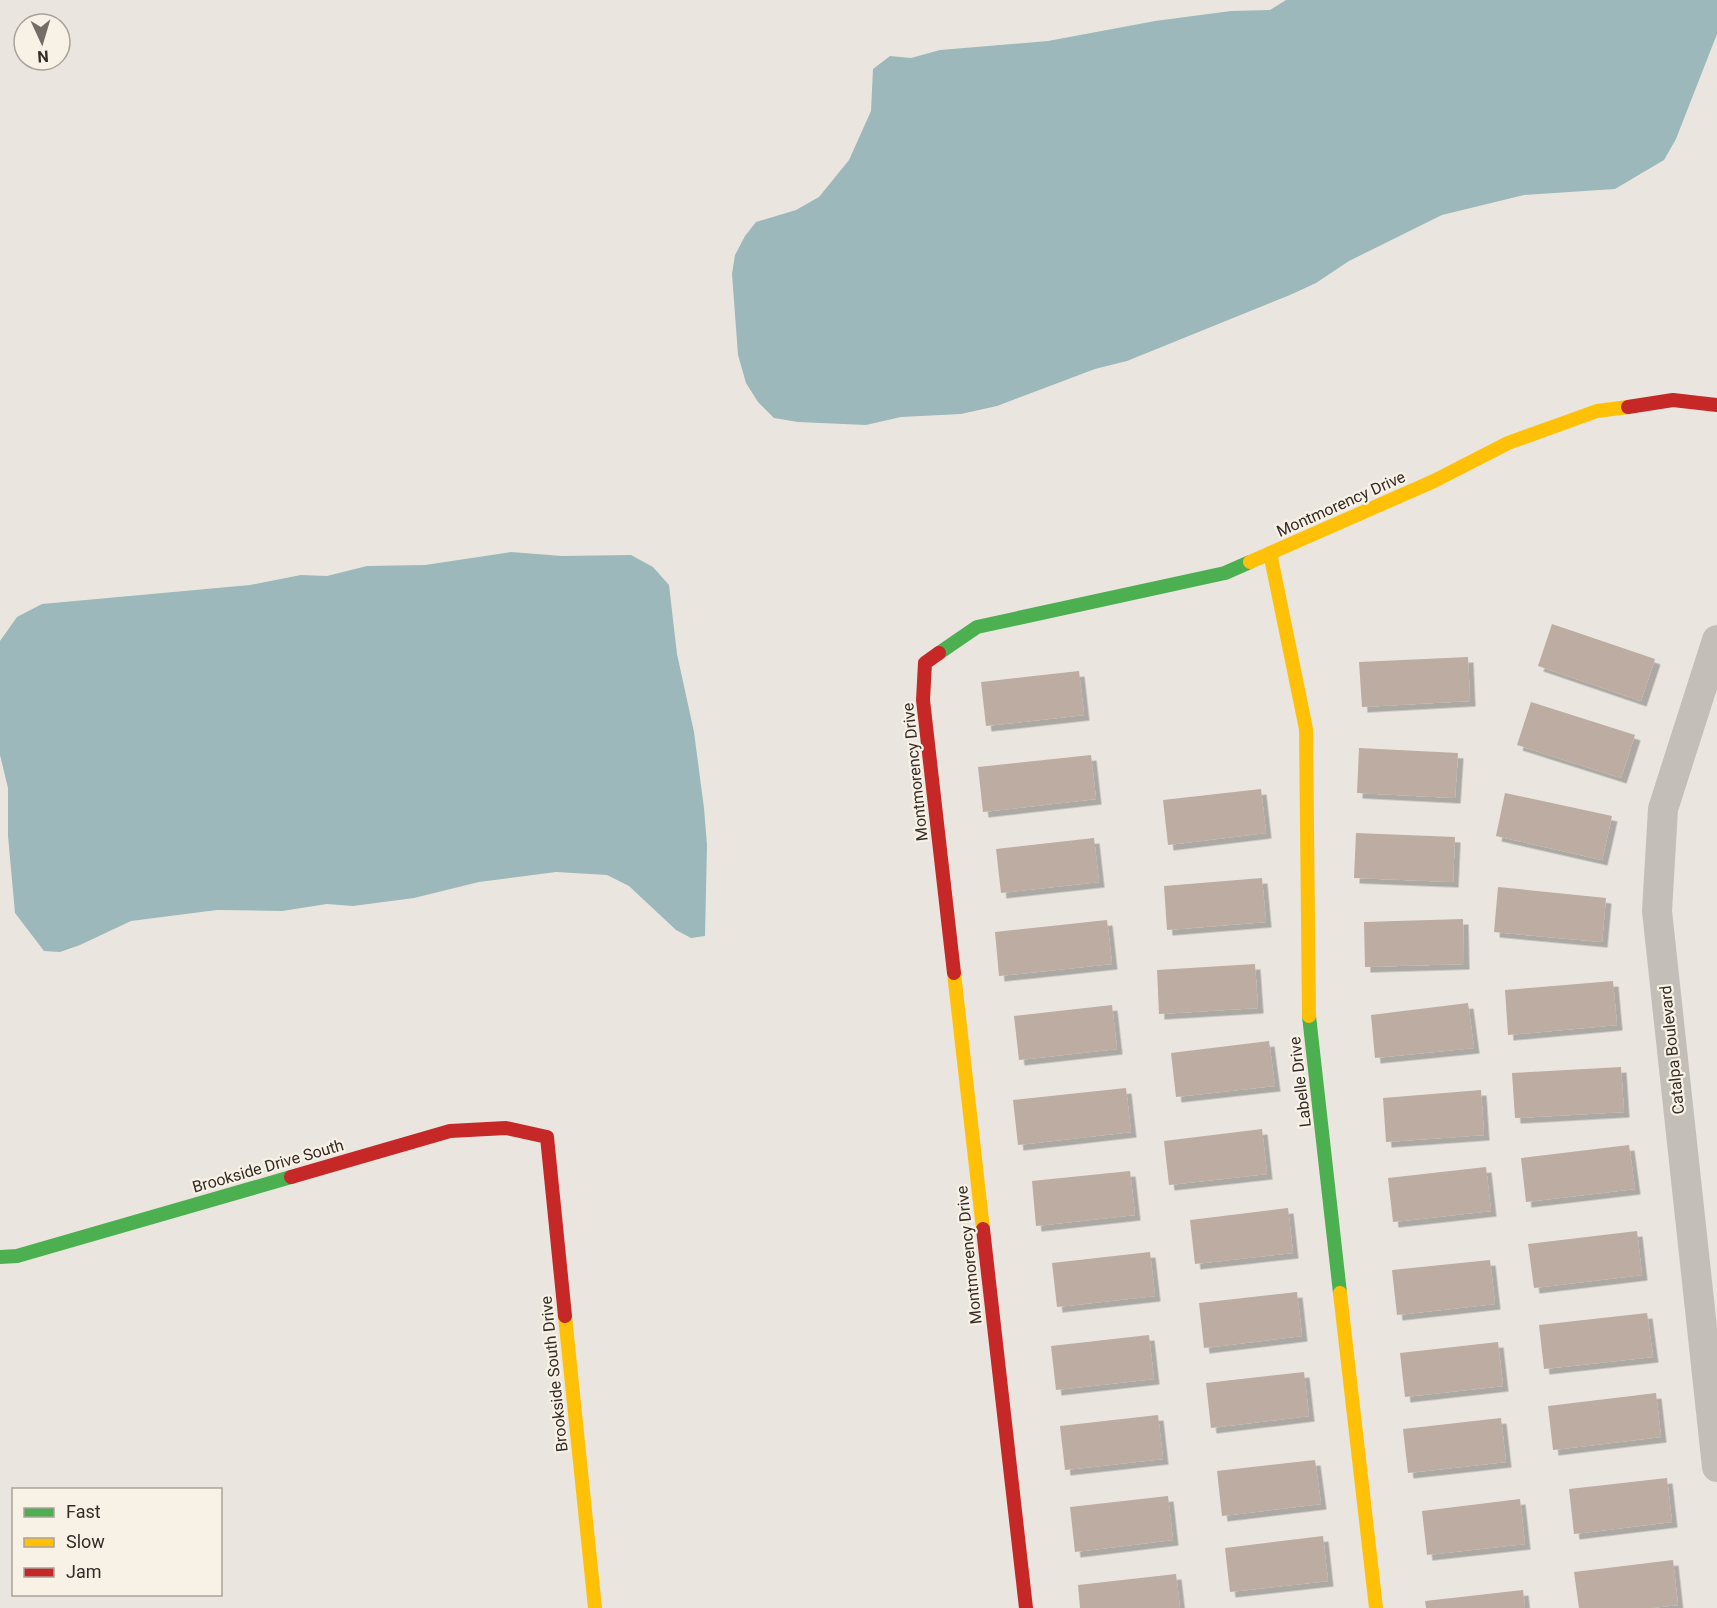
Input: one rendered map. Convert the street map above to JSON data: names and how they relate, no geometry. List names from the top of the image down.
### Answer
{
  "streets": {
    "street": [
      "Montmorency Drive",
      "Catalpa Boulevard",
      "Labelle Drive",
      "Brookside Drive South",
      "Brookside South Drive"
    ]
  },
  "crossings": [
    ["Montmorency Drive", "Labelle Drive"],
    ["Brookside Drive South", "Brookside South Drive"]
  ],
  "legend": ["Fast", "Slow", "Jam"],
  "north": "bottom"
}
